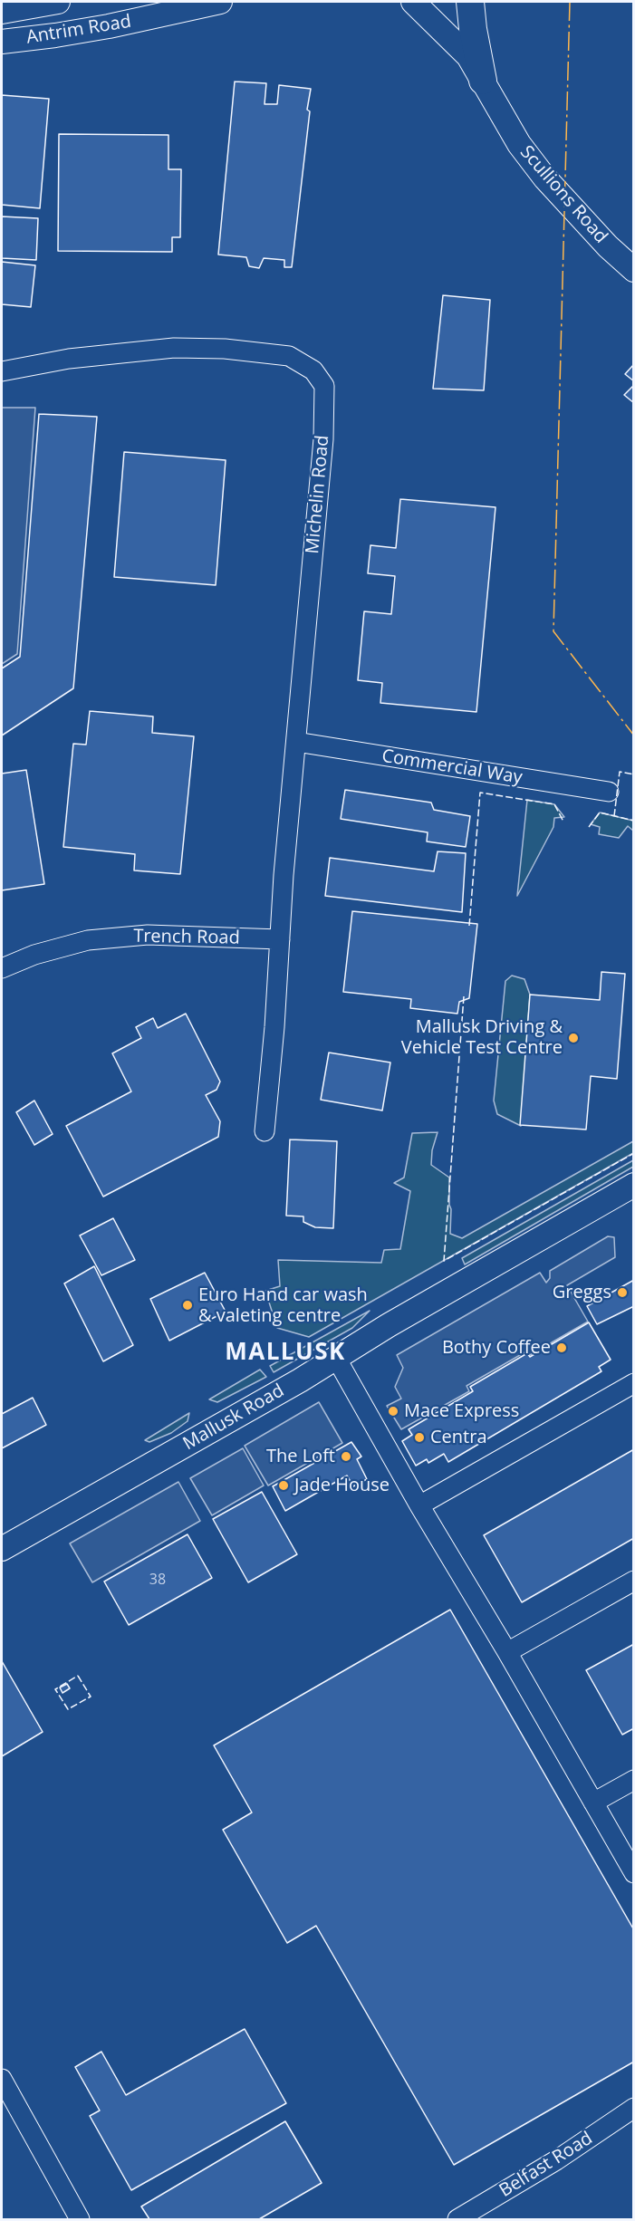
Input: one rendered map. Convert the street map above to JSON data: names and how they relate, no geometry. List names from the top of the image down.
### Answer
{
  "streets": {
    "main road": ["Antrim Road", "Scullions Road", "Mallusk Road"],
    "street": [
      "Michelin Road",
      "Commercial Way",
      "Trench Road",
      "Belfast Road"
    ]
  },
  "crossings": [
    ["Michelin Road", "Commercial Way"],
    ["Michelin Road", "Trench Road"]
  ],
  "districts": ["MALLUSK"],
  "places": [
    "Mallusk Driving & Vehicle Test Centre",
    "Greggs",
    "Euro Hand car wash & valeting centre",
    "Bothy Coffee",
    "Mace Express",
    "Centra",
    "The Loft",
    "Jade House"
  ],
  "house_numbers": ["38"]
}
